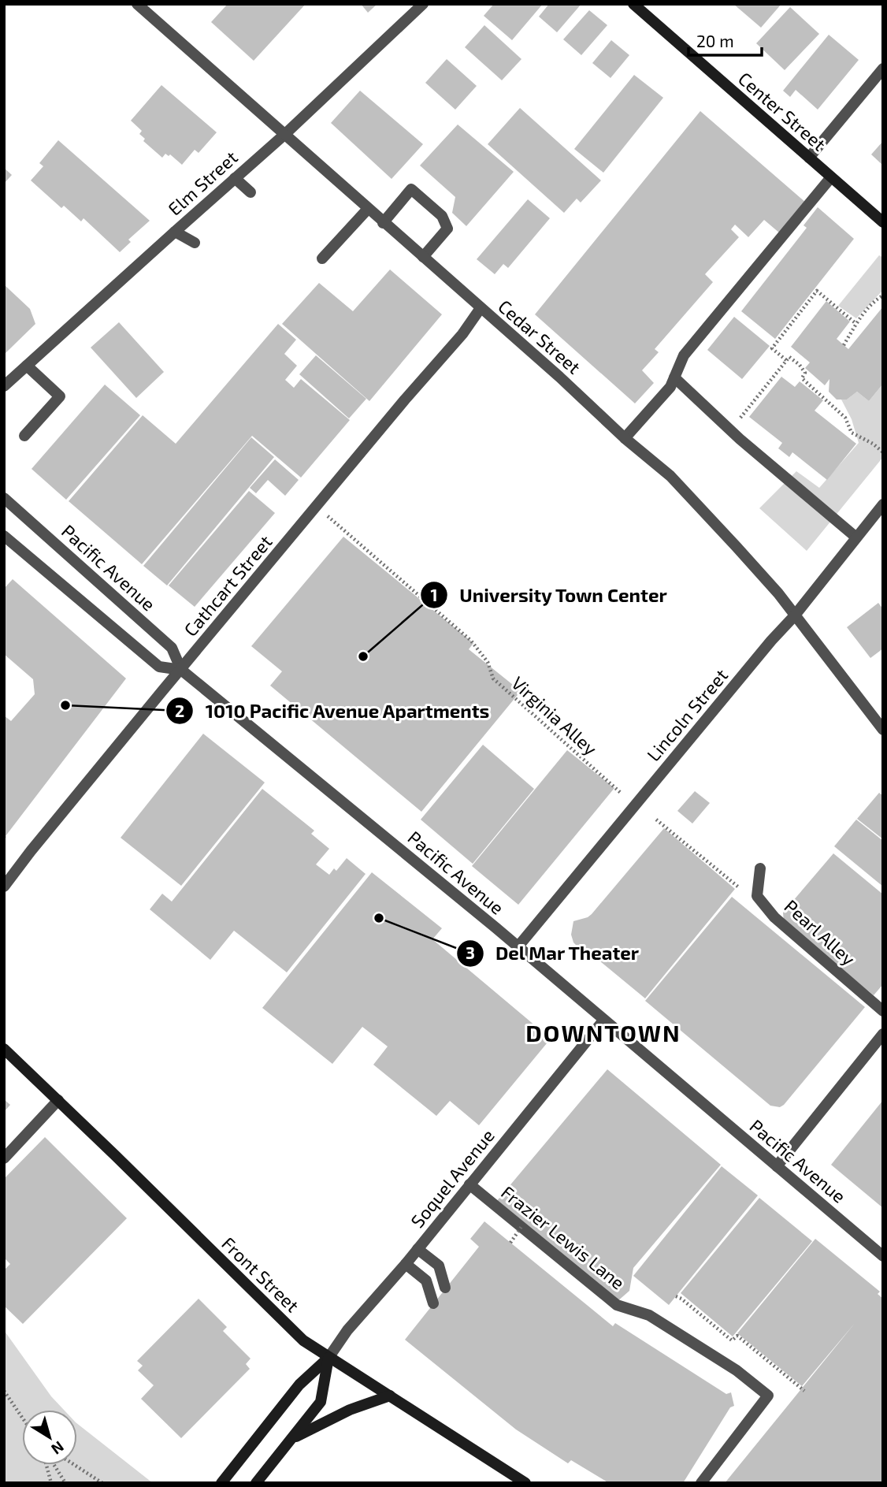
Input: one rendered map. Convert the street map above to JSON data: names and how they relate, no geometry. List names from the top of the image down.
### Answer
{
  "streets": {
    "main road": ["Center Street", "Soquel Avenue", "Front Street"],
    "street": [
      "Elm Street",
      "Cedar Street",
      "Pacific Avenue",
      "Cathcart Street",
      "Lincoln Street",
      "Pearl Alley",
      "Frazier Lewis Lane"
    ],
    "path": ["Virginia Alley"]
  },
  "crossings": [
    ["Elm Street", "Cedar Street"],
    ["Cedar Street", "Cathcart Street"],
    ["Cedar Street", "Lincoln Street"],
    ["Pacific Avenue", "Cathcart Street"],
    ["Pacific Avenue", "Lincoln Street"],
    ["Pacific Avenue", "Soquel Avenue"],
    ["Cathcart Street", "Virginia Alley"],
    ["Lincoln Street", "Virginia Alley"],
    ["Soquel Avenue", "Frazier Lewis Lane"],
    ["Soquel Avenue", "Front Street"]
  ],
  "districts": ["DOWNTOWN"],
  "places": ["University Town Center", "1010 Pacific Avenue Apartments", "Del Mar Theater"],
  "scale_bar": "20 m",
  "north": "bottom right"
}
